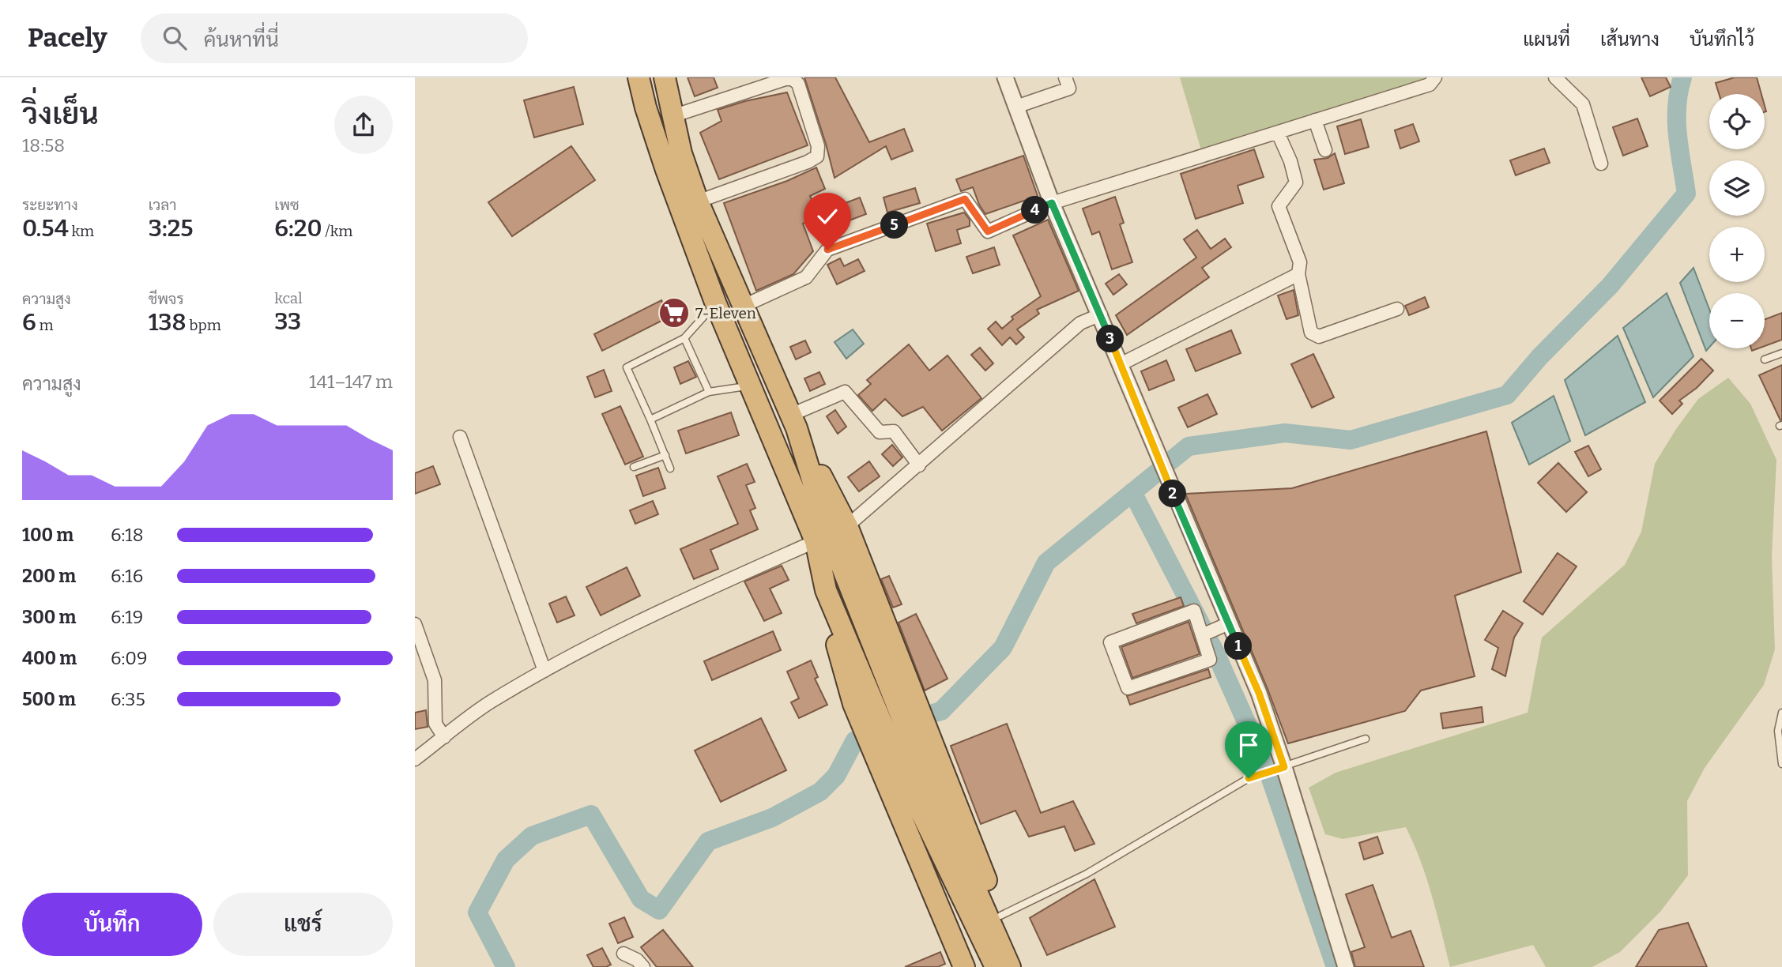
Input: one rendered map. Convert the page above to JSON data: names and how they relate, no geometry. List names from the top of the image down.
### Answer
{
  "places": {
    "supermarket": ["7-Eleven"]
  },
  "page": {
    "header": "Pacely",
    "search": "ค้นหาที่นี่",
    "nav": ["แผนที่", "เส้นทาง", "บันทึกไว้"],
    "heading": ["วิ่งเย็น", "18:58"],
    "map_buttons": ["+", "−"],
    "stats": [
      ["ระยะทาง", "0.54 km"],
      ["เวลา", "3:25"],
      ["เพซ", "6:20 /km"],
      ["ความสูง", "6 m"],
      ["ชีพจร", "138 bpm"],
      ["kcal", "33"]
    ],
    "pins": [
      "4",
      "5",
      "3",
      "2",
      "1"
    ],
    "chart": ["ความสูง", "141–147 m"],
    "list": [
      {
        "name": "100 m",
        "note": "6:18"
      },
      {
        "name": "200 m",
        "note": "6:16"
      },
      {
        "name": "300 m",
        "note": "6:19"
      },
      {
        "name": "400 m",
        "note": "6:09"
      },
      {
        "name": "500 m",
        "note": "6:35"
      }
    ],
    "buttons": ["บันทึก", "แชร์"]
  }
}
